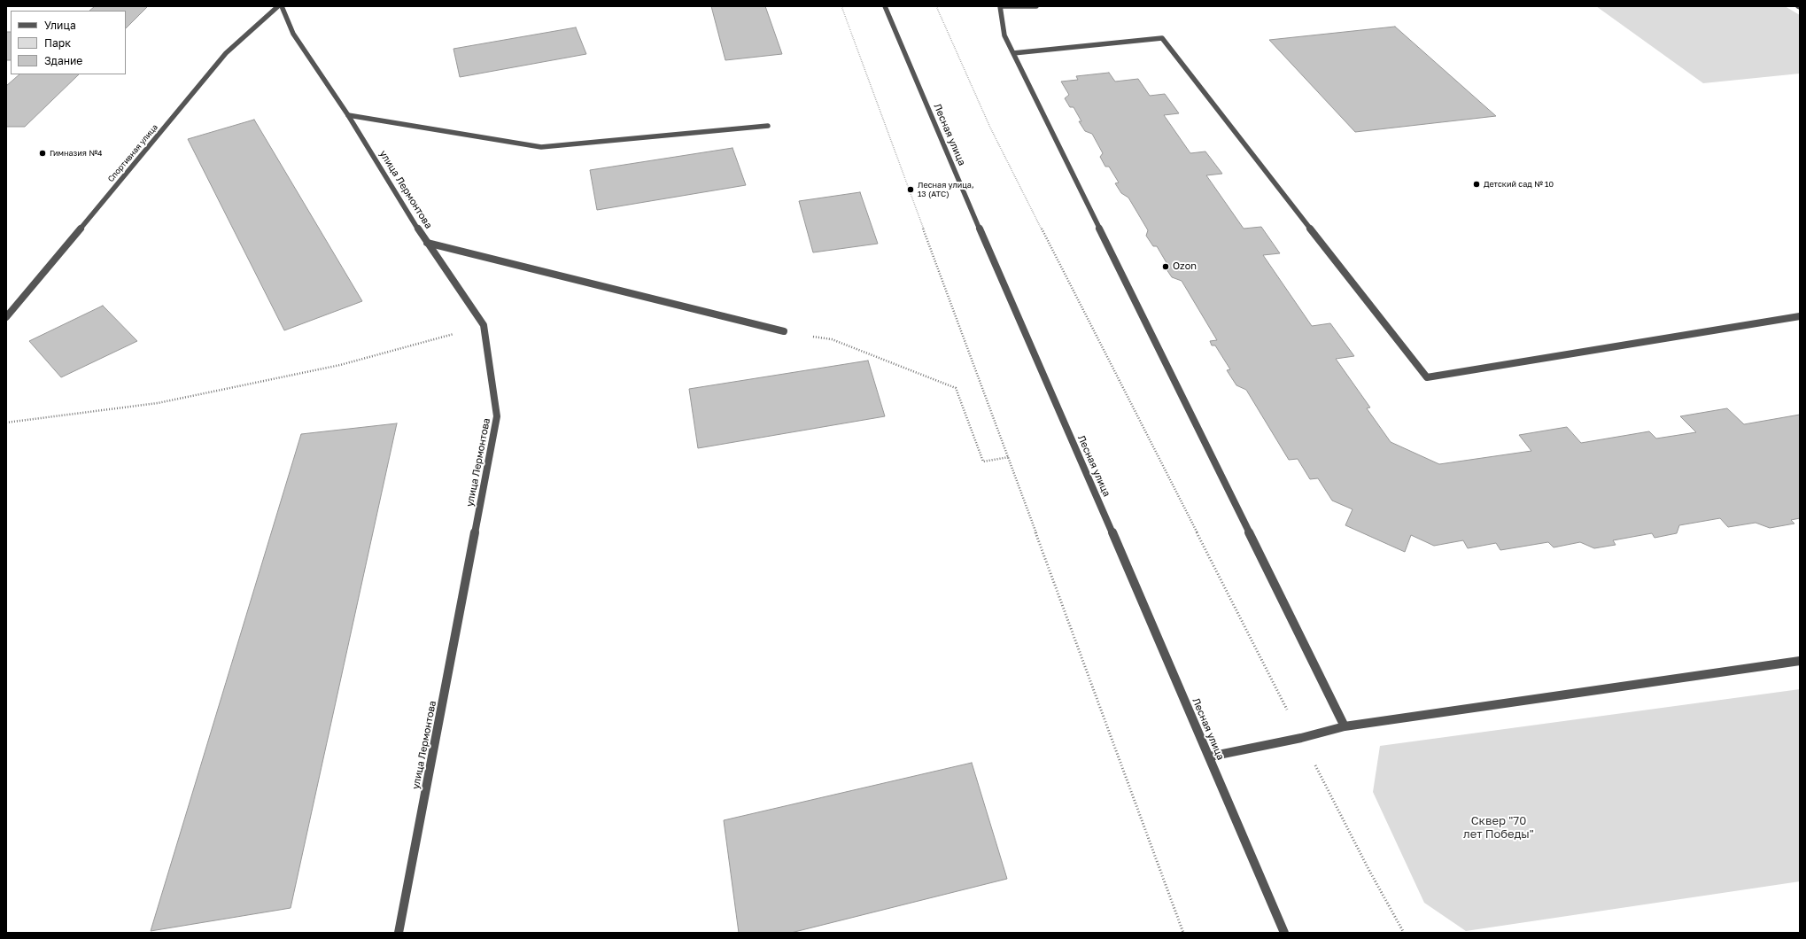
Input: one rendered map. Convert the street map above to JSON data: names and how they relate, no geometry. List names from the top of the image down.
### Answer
{
  "streets": {
    "street": ["Лесная улица", "Спортивная улица", "улица Лермонтова"]
  },
  "parks": ["Сквер \"70 лет Победы\""],
  "places": [
    "Гимназия №4",
    "Детский сад № 10",
    "Лесная улица, 13 (АТС)",
    "Ozon"
  ],
  "legend": ["Улица", "Парк", "Здание"]
}
